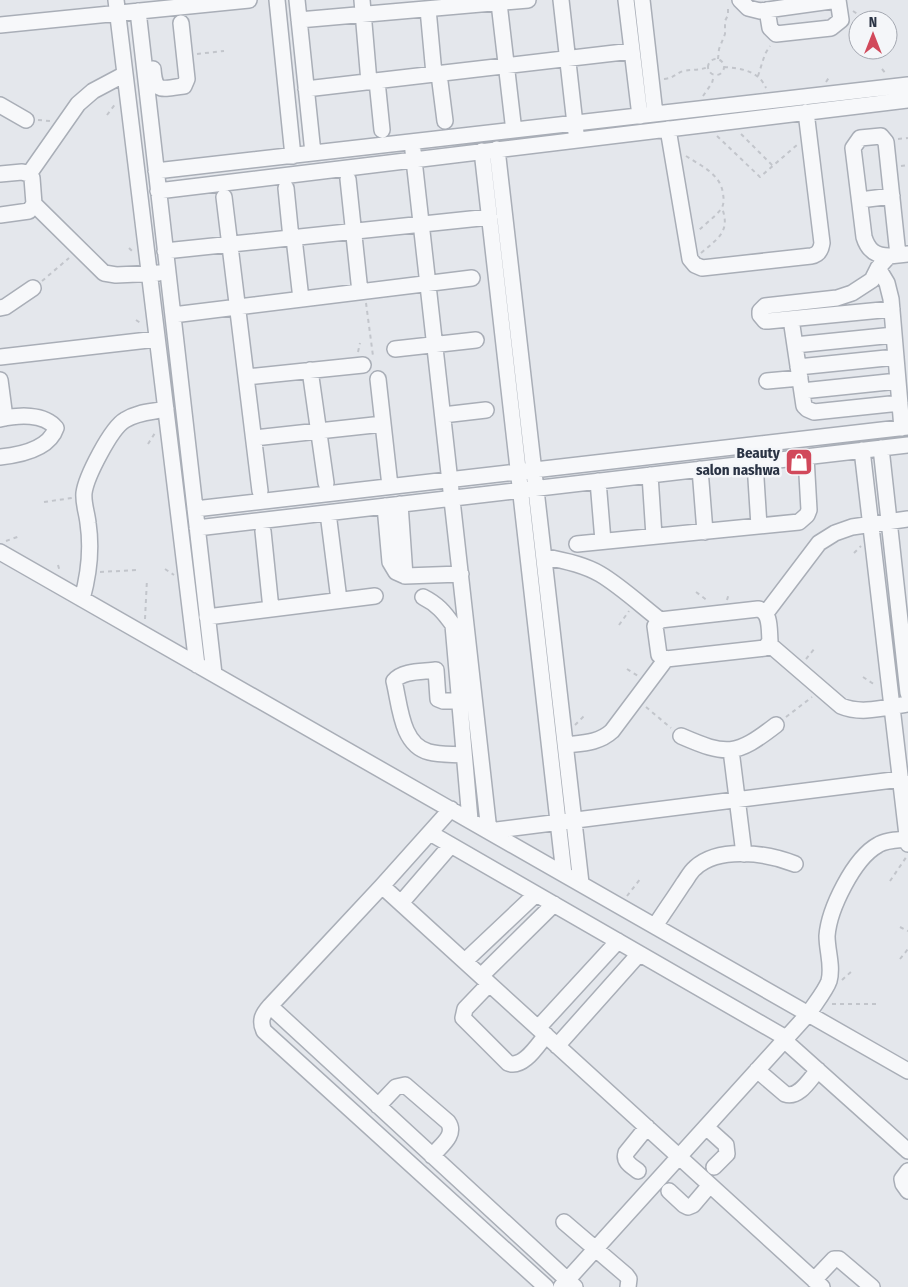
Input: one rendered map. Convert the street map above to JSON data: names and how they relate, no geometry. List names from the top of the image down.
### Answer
{
  "places": {
    "shop": ["Beauty salon nashwa"]
  },
  "north": "top"
}
